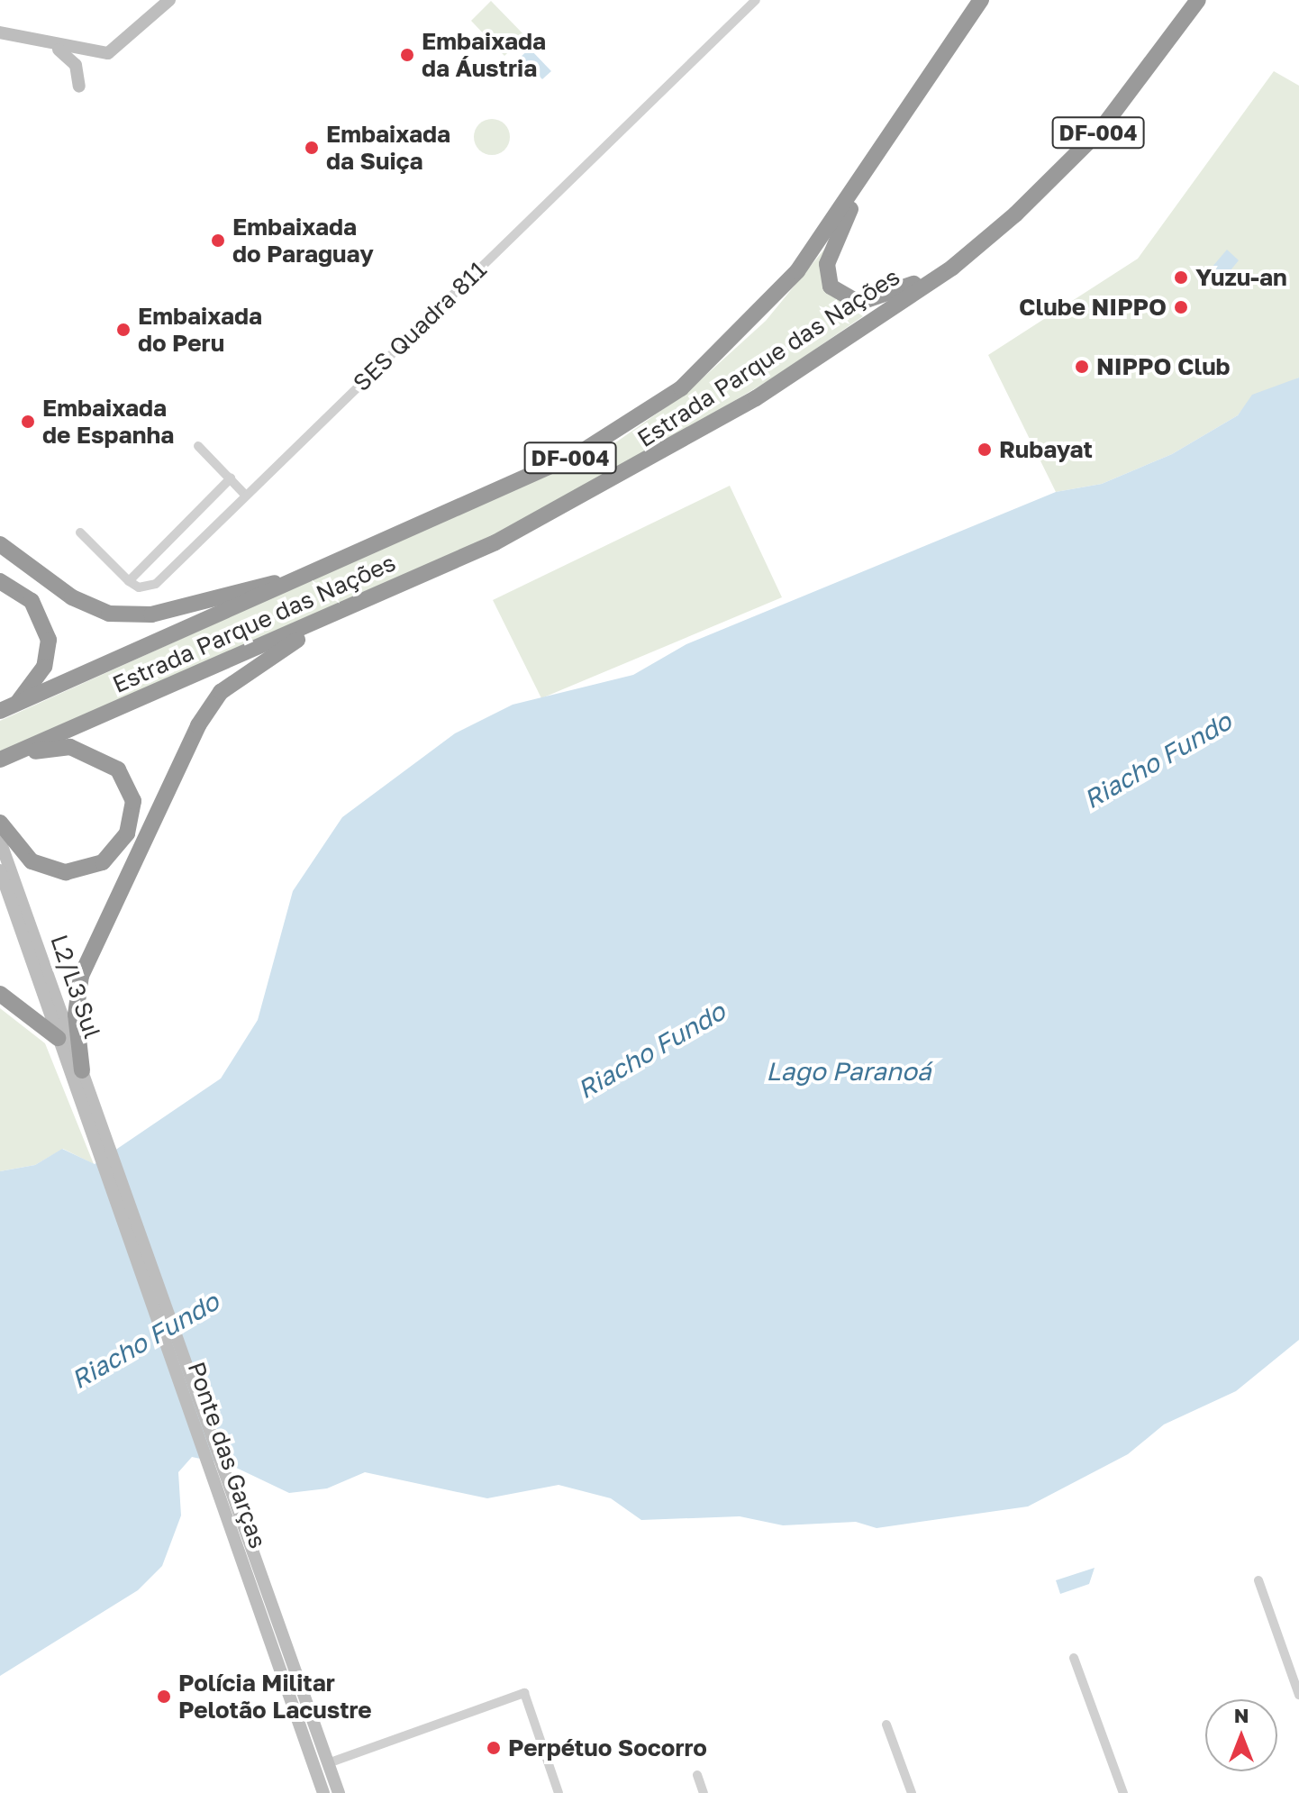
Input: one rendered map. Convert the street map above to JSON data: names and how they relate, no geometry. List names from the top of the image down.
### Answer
{
  "streets": {
    "highway": ["DF-004", "Estrada Parque das Nações"],
    "main road": ["L2/L3 Sul", "Ponte das Garças"],
    "street": ["SES Quadra 811"]
  },
  "crossings": [
    ["L2/L3 Sul", "Ponte das Garças"]
  ],
  "water": ["Riacho Fundo", "Lago Paranoá"],
  "places": [
    "Embaixada da Áustria",
    "Embaixada da Suiça",
    "Embaixada do Paraguay",
    "Yuzu-an",
    "Clube NIPPO",
    "Embaixada do Peru",
    "NIPPO Club",
    "Embaixada de Espanha",
    "Rubayat",
    "Polícia Militar Pelotão Lacustre",
    "Perpétuo Socorro"
  ],
  "north": "top"
}
